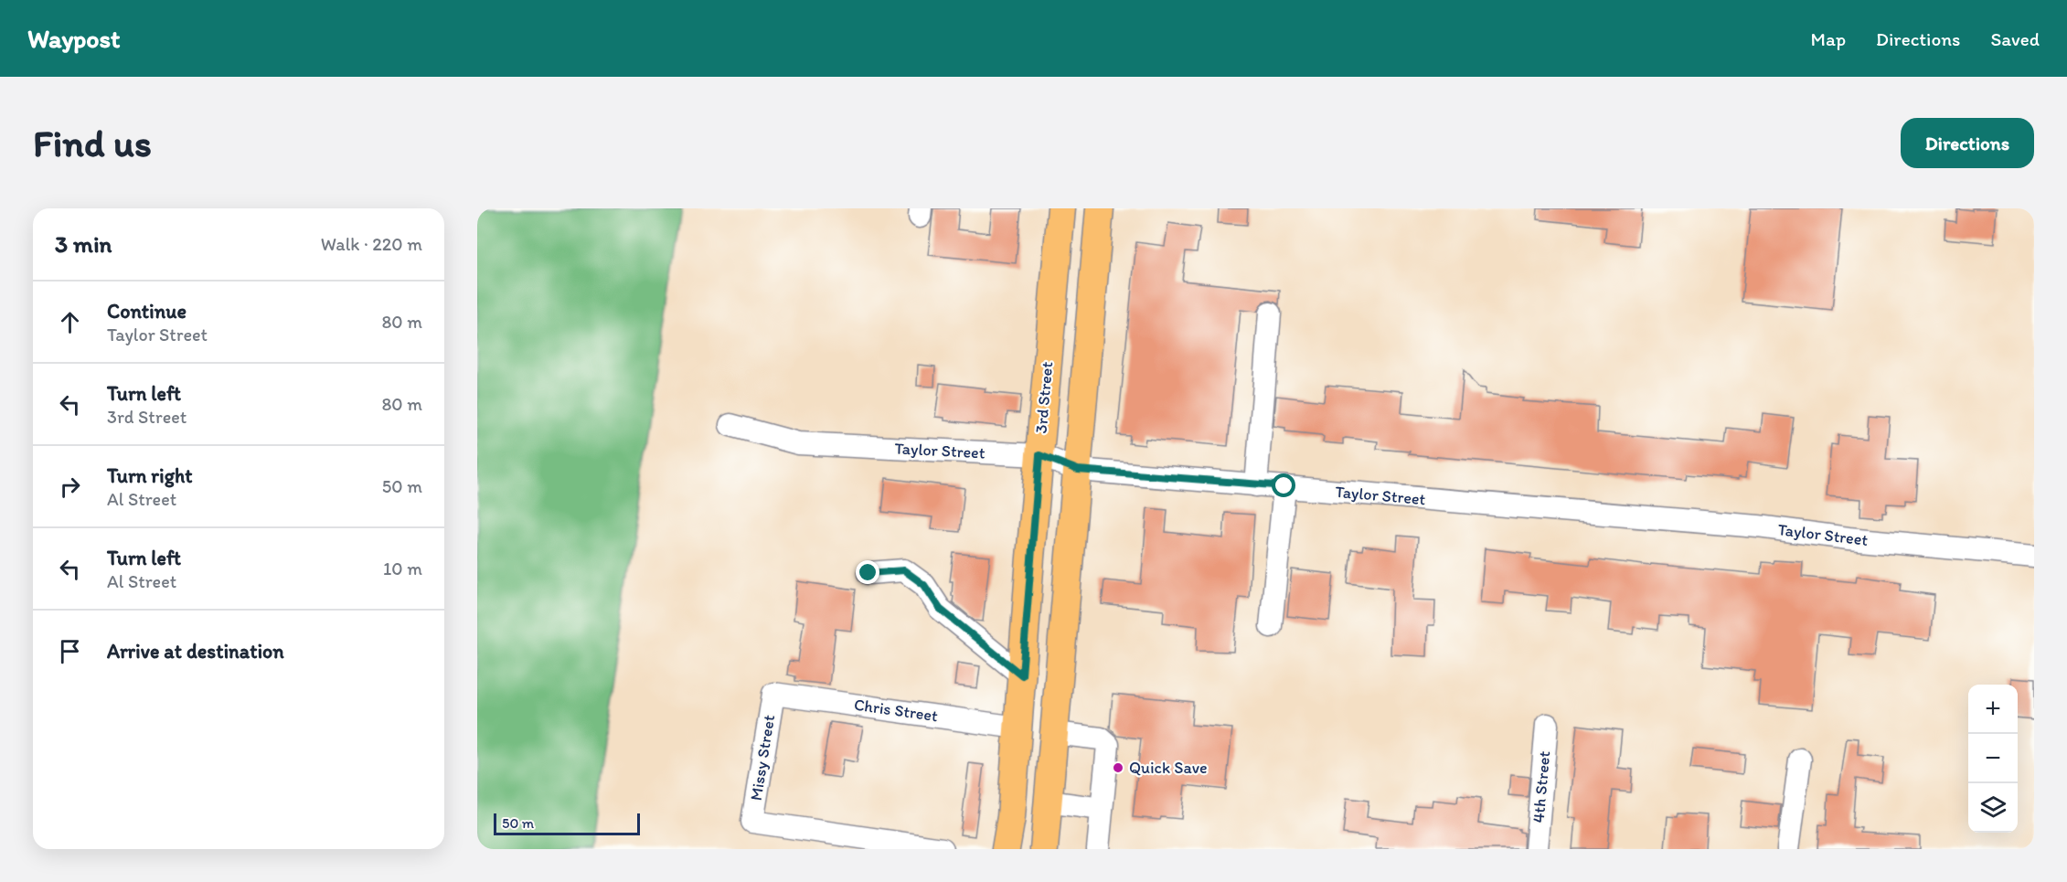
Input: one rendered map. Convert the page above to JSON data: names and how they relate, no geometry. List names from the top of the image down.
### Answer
{
  "streets": {
    "main road": ["3rd Street"],
    "street": [
      "Taylor Street",
      "Chris Street",
      "Missy Street",
      "4th Street"
    ]
  },
  "crossings": [
    ["3rd Street", "Taylor Street"],
    ["3rd Street", "Chris Street"],
    ["Chris Street", "Missy Street"]
  ],
  "places": ["Quick Save"],
  "scale_bar": "50 m",
  "page": {
    "header": "Waypost",
    "nav": ["Map", "Directions", "Saved"],
    "buttons": "Directions",
    "title": "Find us",
    "heading": ["3 min", "Walk · 220 m"],
    "list": [
      ["Continue", "Taylor Street", "80 m"],
      ["Turn left", "3rd Street", "80 m"],
      ["Turn right", "Al Street", "50 m"],
      ["Turn left", "Al Street", "10 m"],
      "Arrive at destination"
    ],
    "map_buttons": ["+", "−"],
    "scale": "50 m"
  }
}
